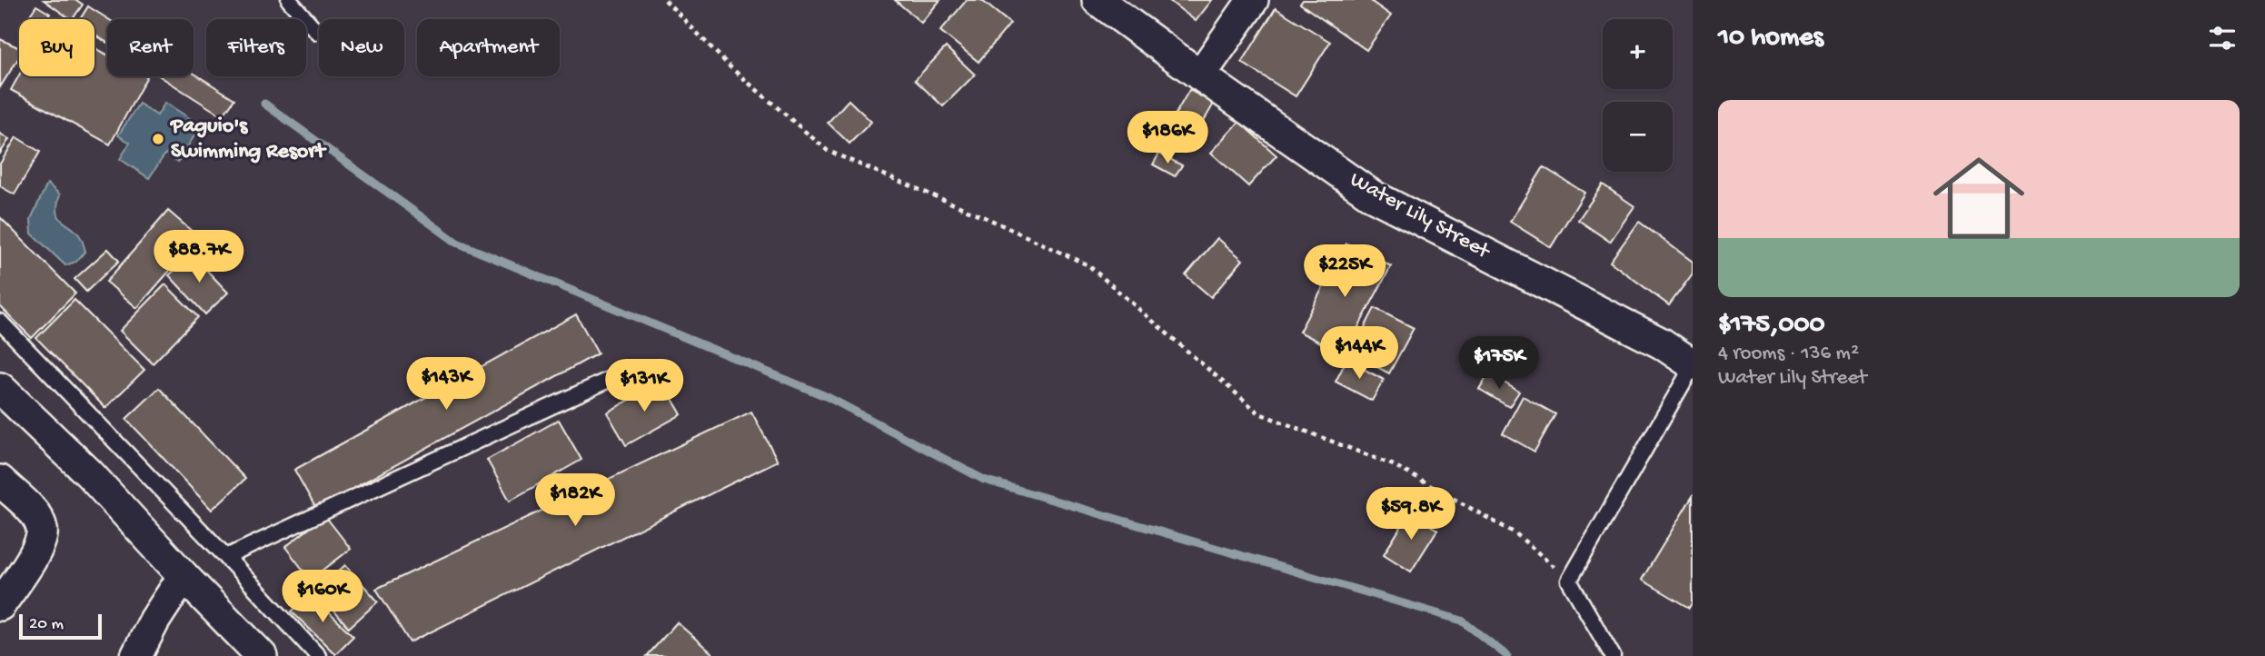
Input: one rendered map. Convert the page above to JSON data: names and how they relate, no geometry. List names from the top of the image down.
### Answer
{
  "streets": {
    "street": ["Water Lily Street"]
  },
  "places": ["Paguio's Swimming Resort"],
  "scale_bar": "20 m",
  "page": {
    "heading": "10 homes",
    "map_buttons": ["+", "−"],
    "chip": [
      "Buy",
      "Rent",
      "Filters",
      "New",
      "Apartment"
    ],
    "list": [
      {
        "name": "$175,000",
        "note": "4 rooms · 136 m² · Water Lily Street"
      }
    ],
    "price": [
      "$186K",
      "$88.7K",
      "$225K",
      "$144K",
      "$175K",
      "$143K",
      "$131K",
      "$182K",
      "$59.8K",
      "$160K"
    ],
    "scale": "20 m"
  }
}
